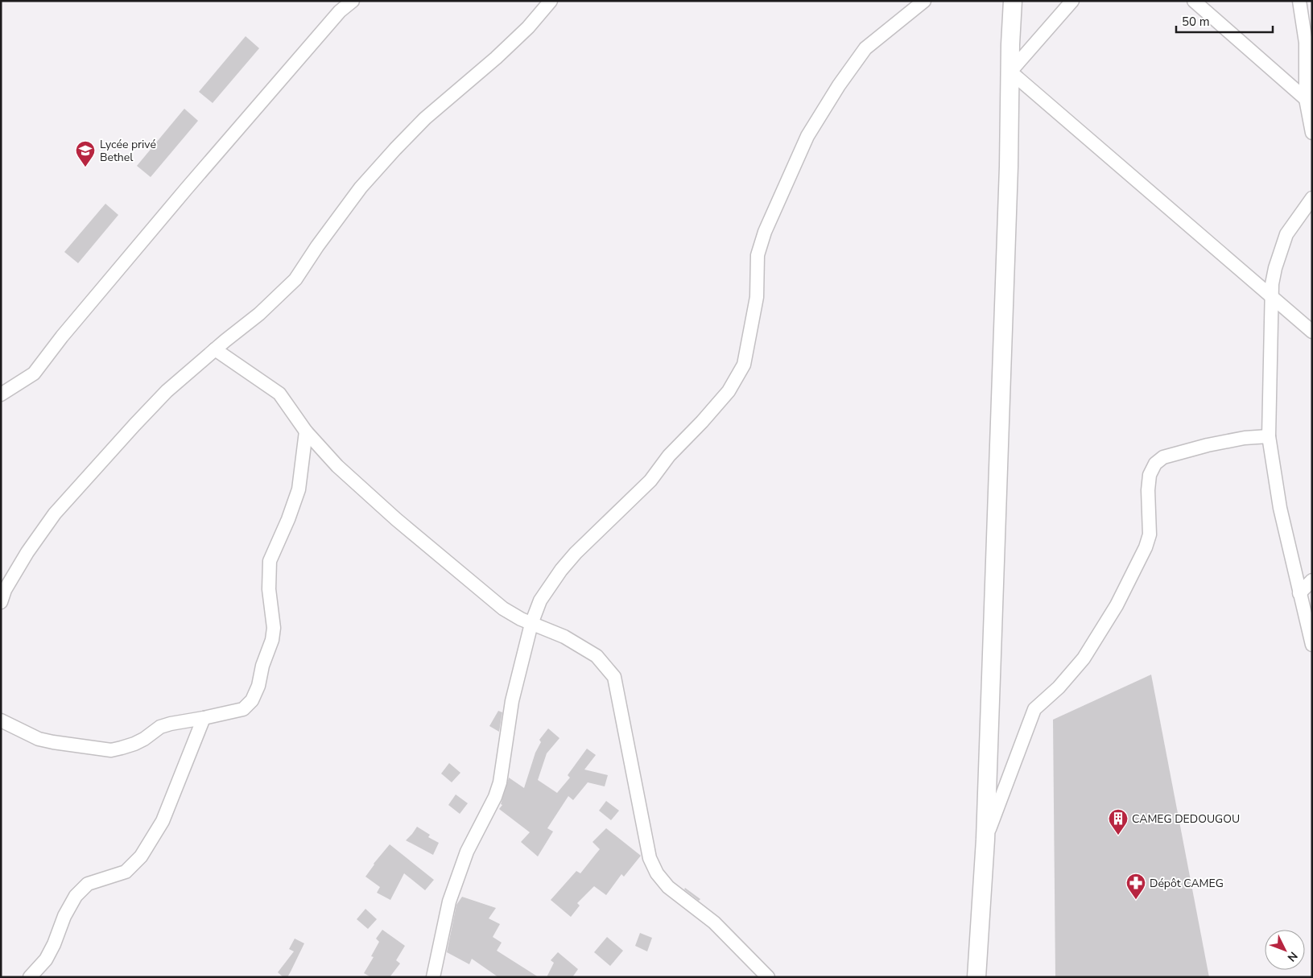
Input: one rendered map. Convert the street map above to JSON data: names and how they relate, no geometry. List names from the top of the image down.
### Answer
{
  "places": {
    "school or university": ["Lycée privé Bethel"],
    "building": ["CAMEG DEDOUGOU"],
    "pharmacy": ["Dépôt CAMEG"]
  },
  "scale_bar": "50 m",
  "north": "bottom right"
}
